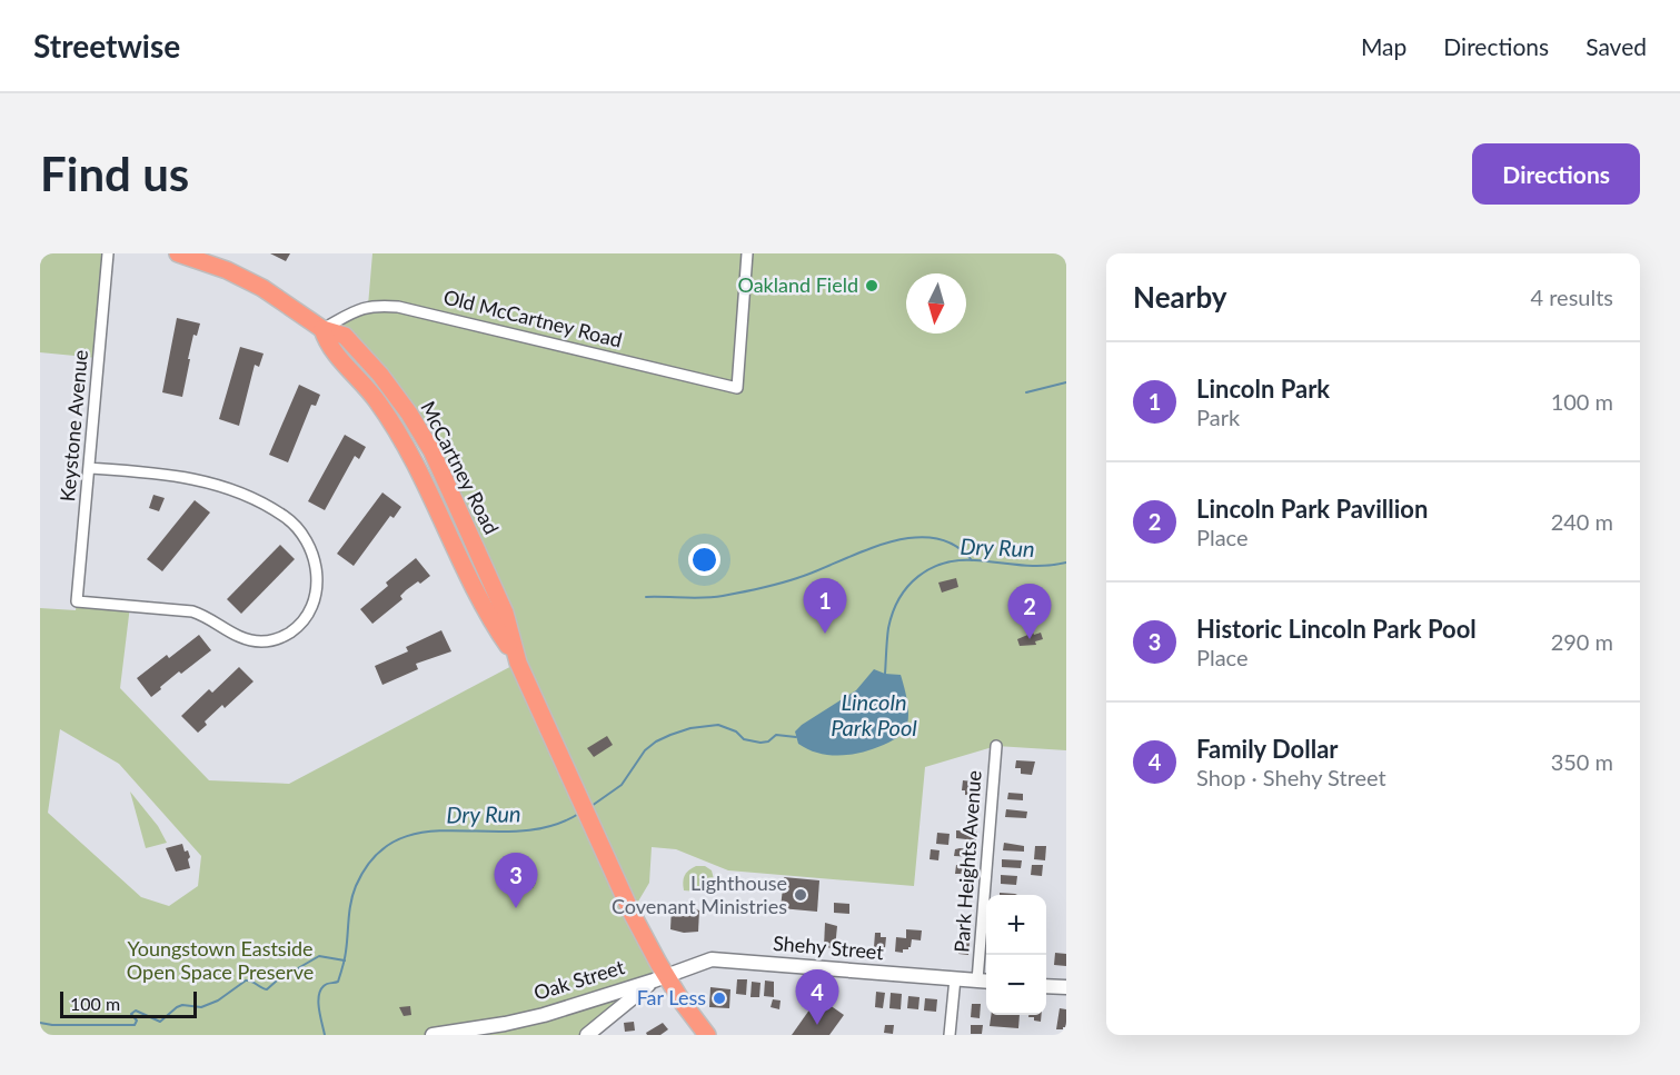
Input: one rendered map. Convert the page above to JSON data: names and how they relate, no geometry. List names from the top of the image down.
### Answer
{
  "streets": {
    "highway": ["McCartney Road"],
    "street": [
      "Old McCartney Road",
      "Keystone Avenue",
      "Park Heights Avenue",
      "Shehy Street",
      "Oak Street"
    ]
  },
  "crossings": [
    ["Old McCartney Road", "McCartney Road"],
    ["McCartney Road", "Shehy Street"],
    ["McCartney Road", "Oak Street"],
    ["Park Heights Avenue", "Shehy Street"],
    ["Shehy Street", "Oak Street"]
  ],
  "water": ["Dry Run", "Lincoln Park Pool"],
  "parks": ["Youngstown Eastside Open Space Preserve"],
  "places": ["Oakland Field", "Lighthouse Covenant Ministries", "Far Less"],
  "scale_bar": "100 m",
  "north": "bottom",
  "page": {
    "header": "Streetwise",
    "nav": ["Map", "Directions", "Saved"],
    "buttons": "Directions",
    "title": "Find us",
    "heading": ["Nearby", "4 results"],
    "list": [
      {
        "mark": "1",
        "name": "Lincoln Park",
        "note": "Park",
        "value": "100 m"
      },
      {
        "mark": "2",
        "name": "Lincoln Park Pavillion",
        "note": "Place",
        "value": "240 m"
      },
      {
        "mark": "3",
        "name": "Historic Lincoln Park Pool",
        "note": "Place",
        "value": "290 m"
      },
      {
        "mark": "4",
        "name": "Family Dollar",
        "note": "Shop · Shehy Street",
        "value": "350 m"
      }
    ],
    "pins": [
      "1",
      "2",
      "3",
      "4"
    ],
    "map_buttons": ["+", "−"],
    "scale": "100 m"
  }
}
